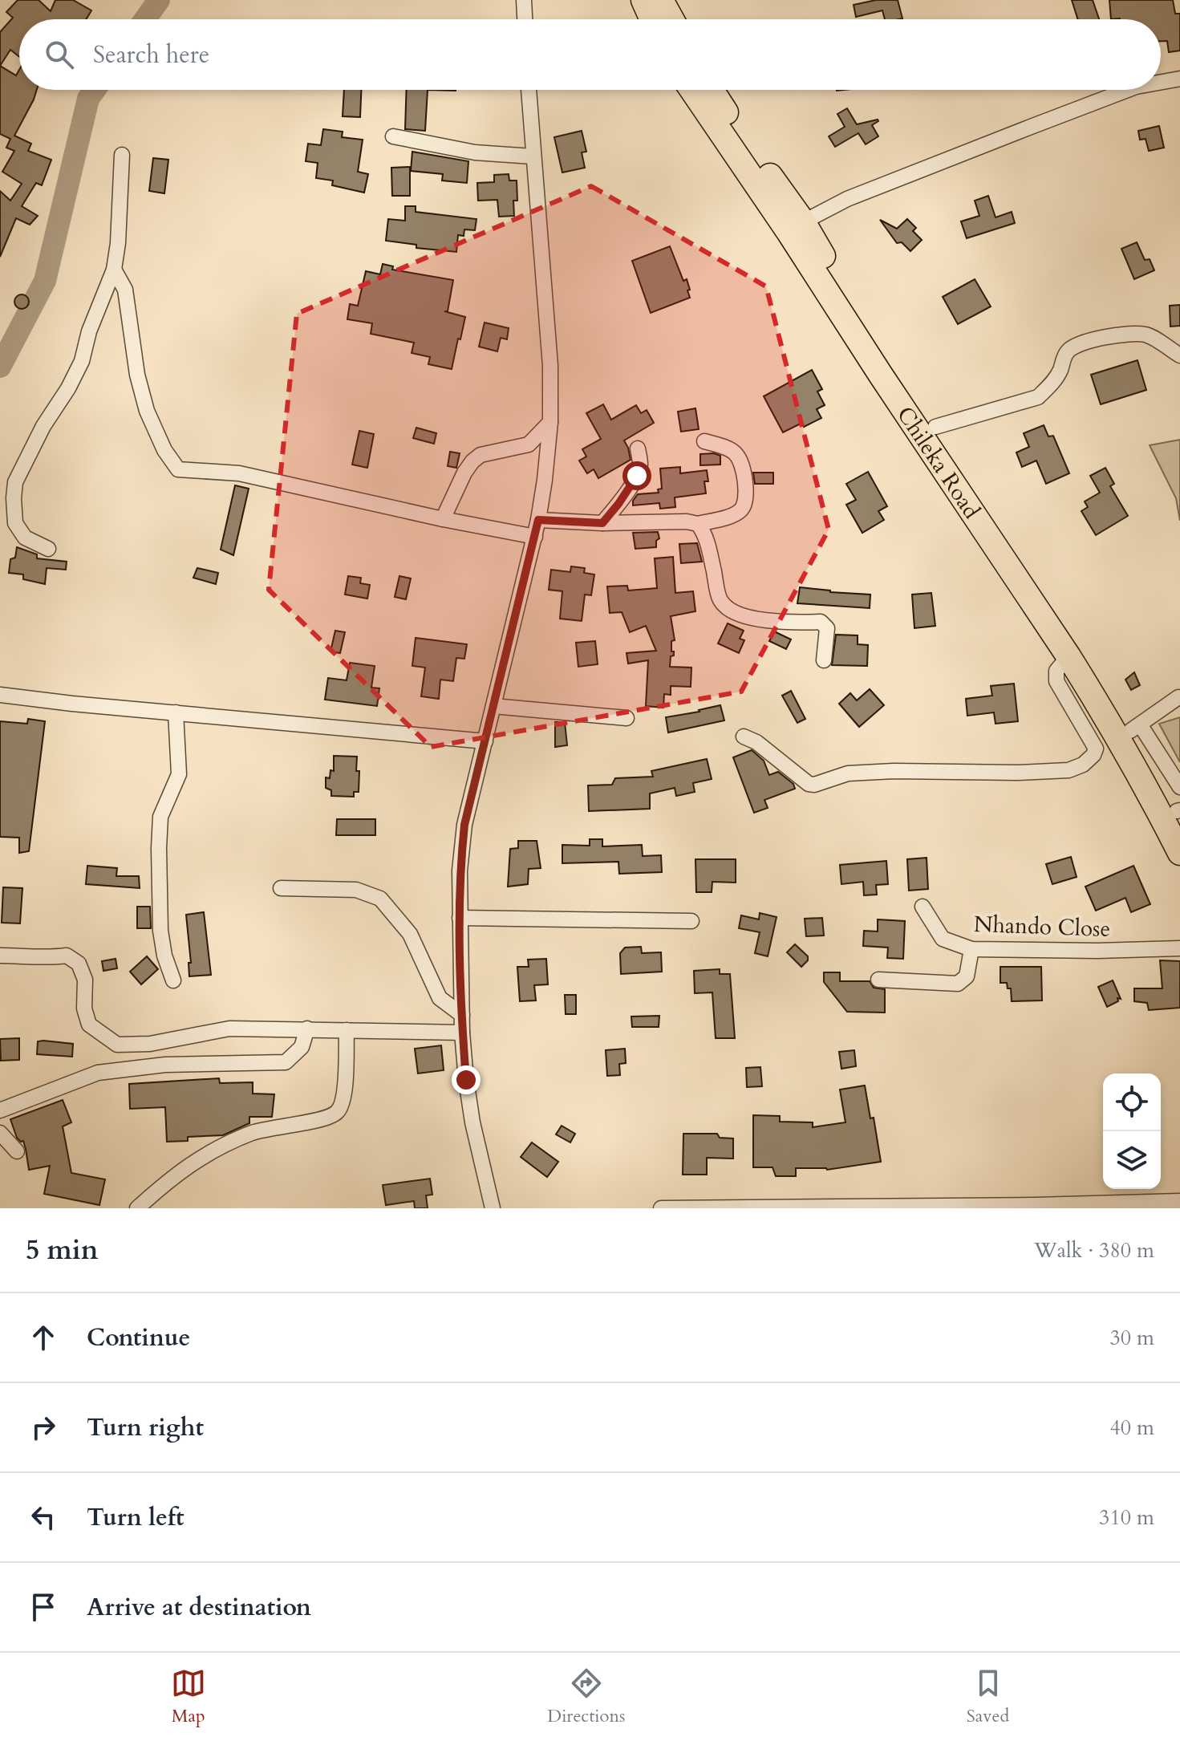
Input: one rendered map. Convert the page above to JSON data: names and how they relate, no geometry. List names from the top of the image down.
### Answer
{
  "streets": {
    "highway": ["Chileka Road"],
    "street": ["Nhando Close"]
  },
  "page": {
    "search": "Search here",
    "heading": ["5 min", "Walk · 380 m"],
    "list": [
      ["Continue", "30 m"],
      ["Turn right", "40 m"],
      ["Turn left", "310 m"],
      "Arrive at destination"
    ],
    "nav": ["Map", "Directions", "Saved"]
  }
}
